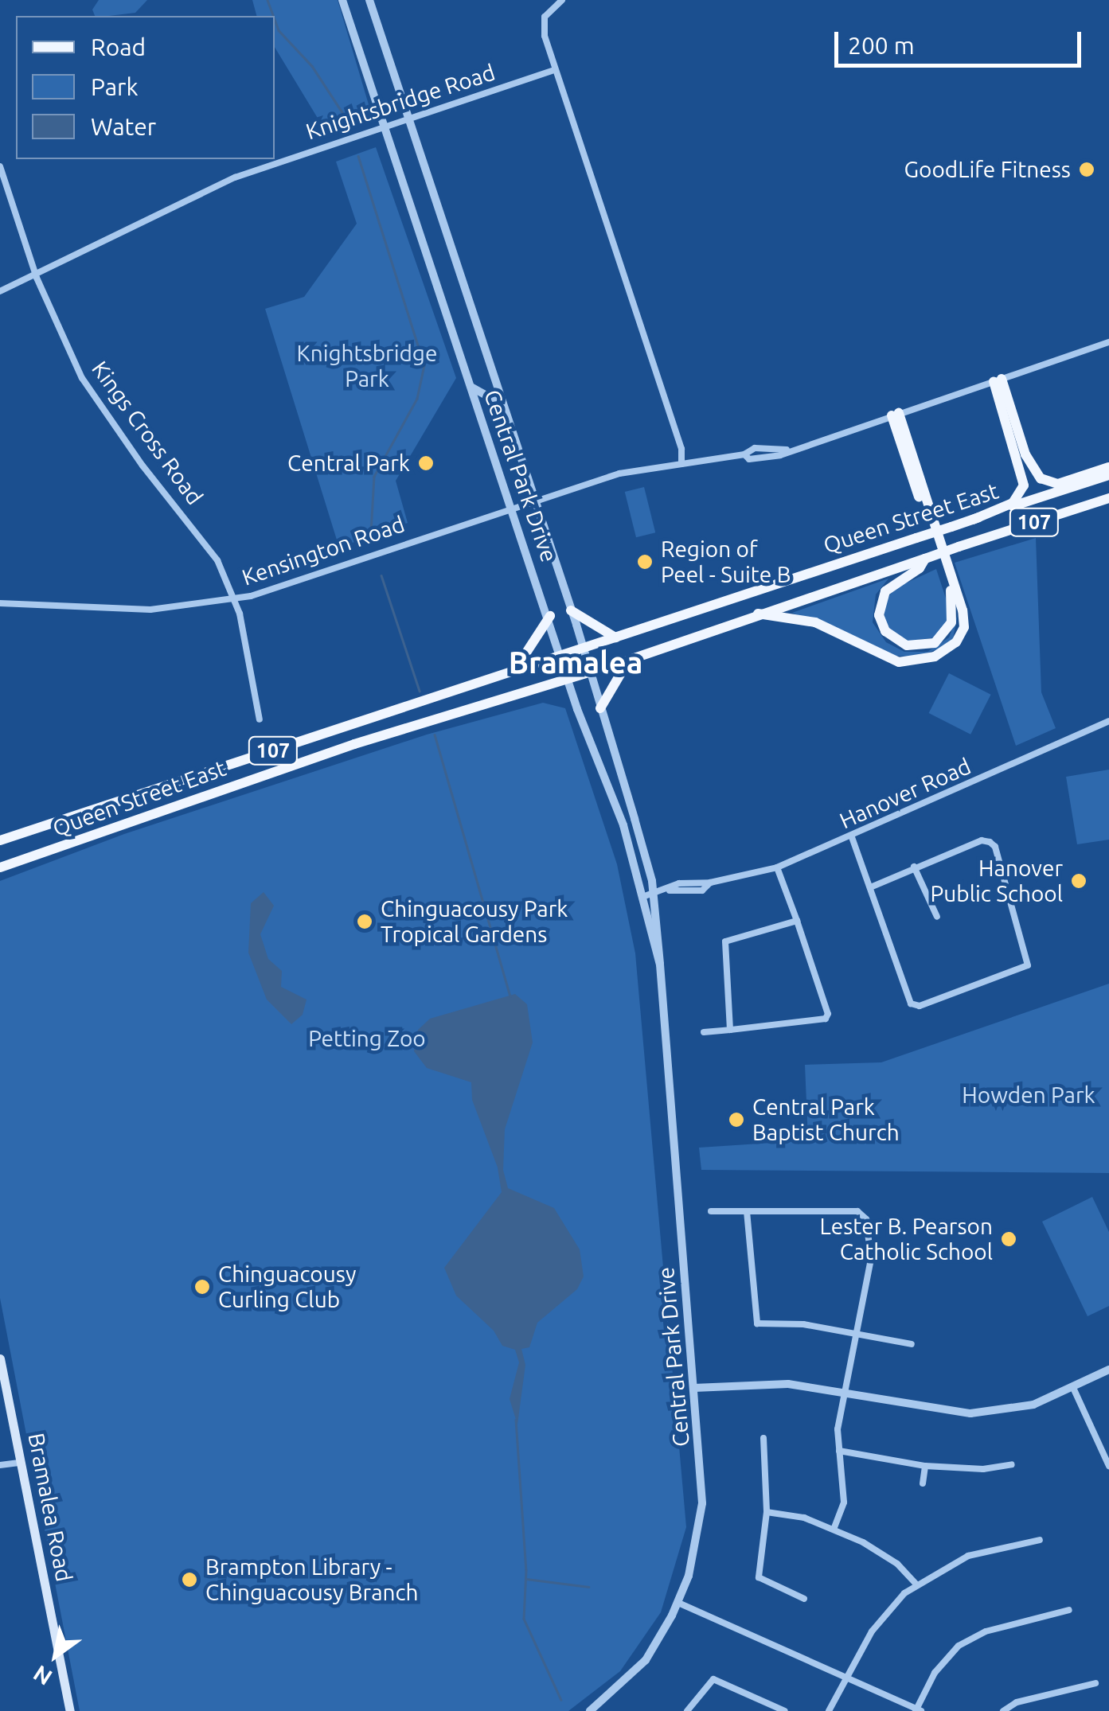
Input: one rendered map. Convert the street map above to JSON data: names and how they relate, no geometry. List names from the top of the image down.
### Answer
{
  "streets": {
    "main road": ["Queen Street East", "107", "Bramalea Road"],
    "street": [
      "Knightsbridge Road",
      "Kings Cross Road",
      "Central Park Drive",
      "Kensington Road",
      "Hanover Road"
    ]
  },
  "crossings": [
    ["Knightsbridge Road", "Kings Cross Road"],
    ["Knightsbridge Road", "Central Park Drive"],
    ["Kings Cross Road", "Kensington Road"],
    ["Central Park Drive", "Queen Street East"],
    ["Central Park Drive", "Kensington Road"],
    ["Central Park Drive", "Hanover Road"]
  ],
  "districts": ["Bramalea"],
  "parks": ["Knightsbridge Park", "Petting Zoo", "Howden Park"],
  "places": [
    "GoodLife Fitness",
    "Central Park",
    "Region of Peel - Suite B",
    "Hanover Public School",
    "Chinguacousy Park Tropical Gardens",
    "Central Park Baptist Church",
    "Lester B. Pearson Catholic School",
    "Chinguacousy Curling Club",
    "Brampton Library - Chinguacousy Branch"
  ],
  "legend": ["Road", "Park", "Water"],
  "scale_bar": "200 m",
  "north": "bottom left"
}
